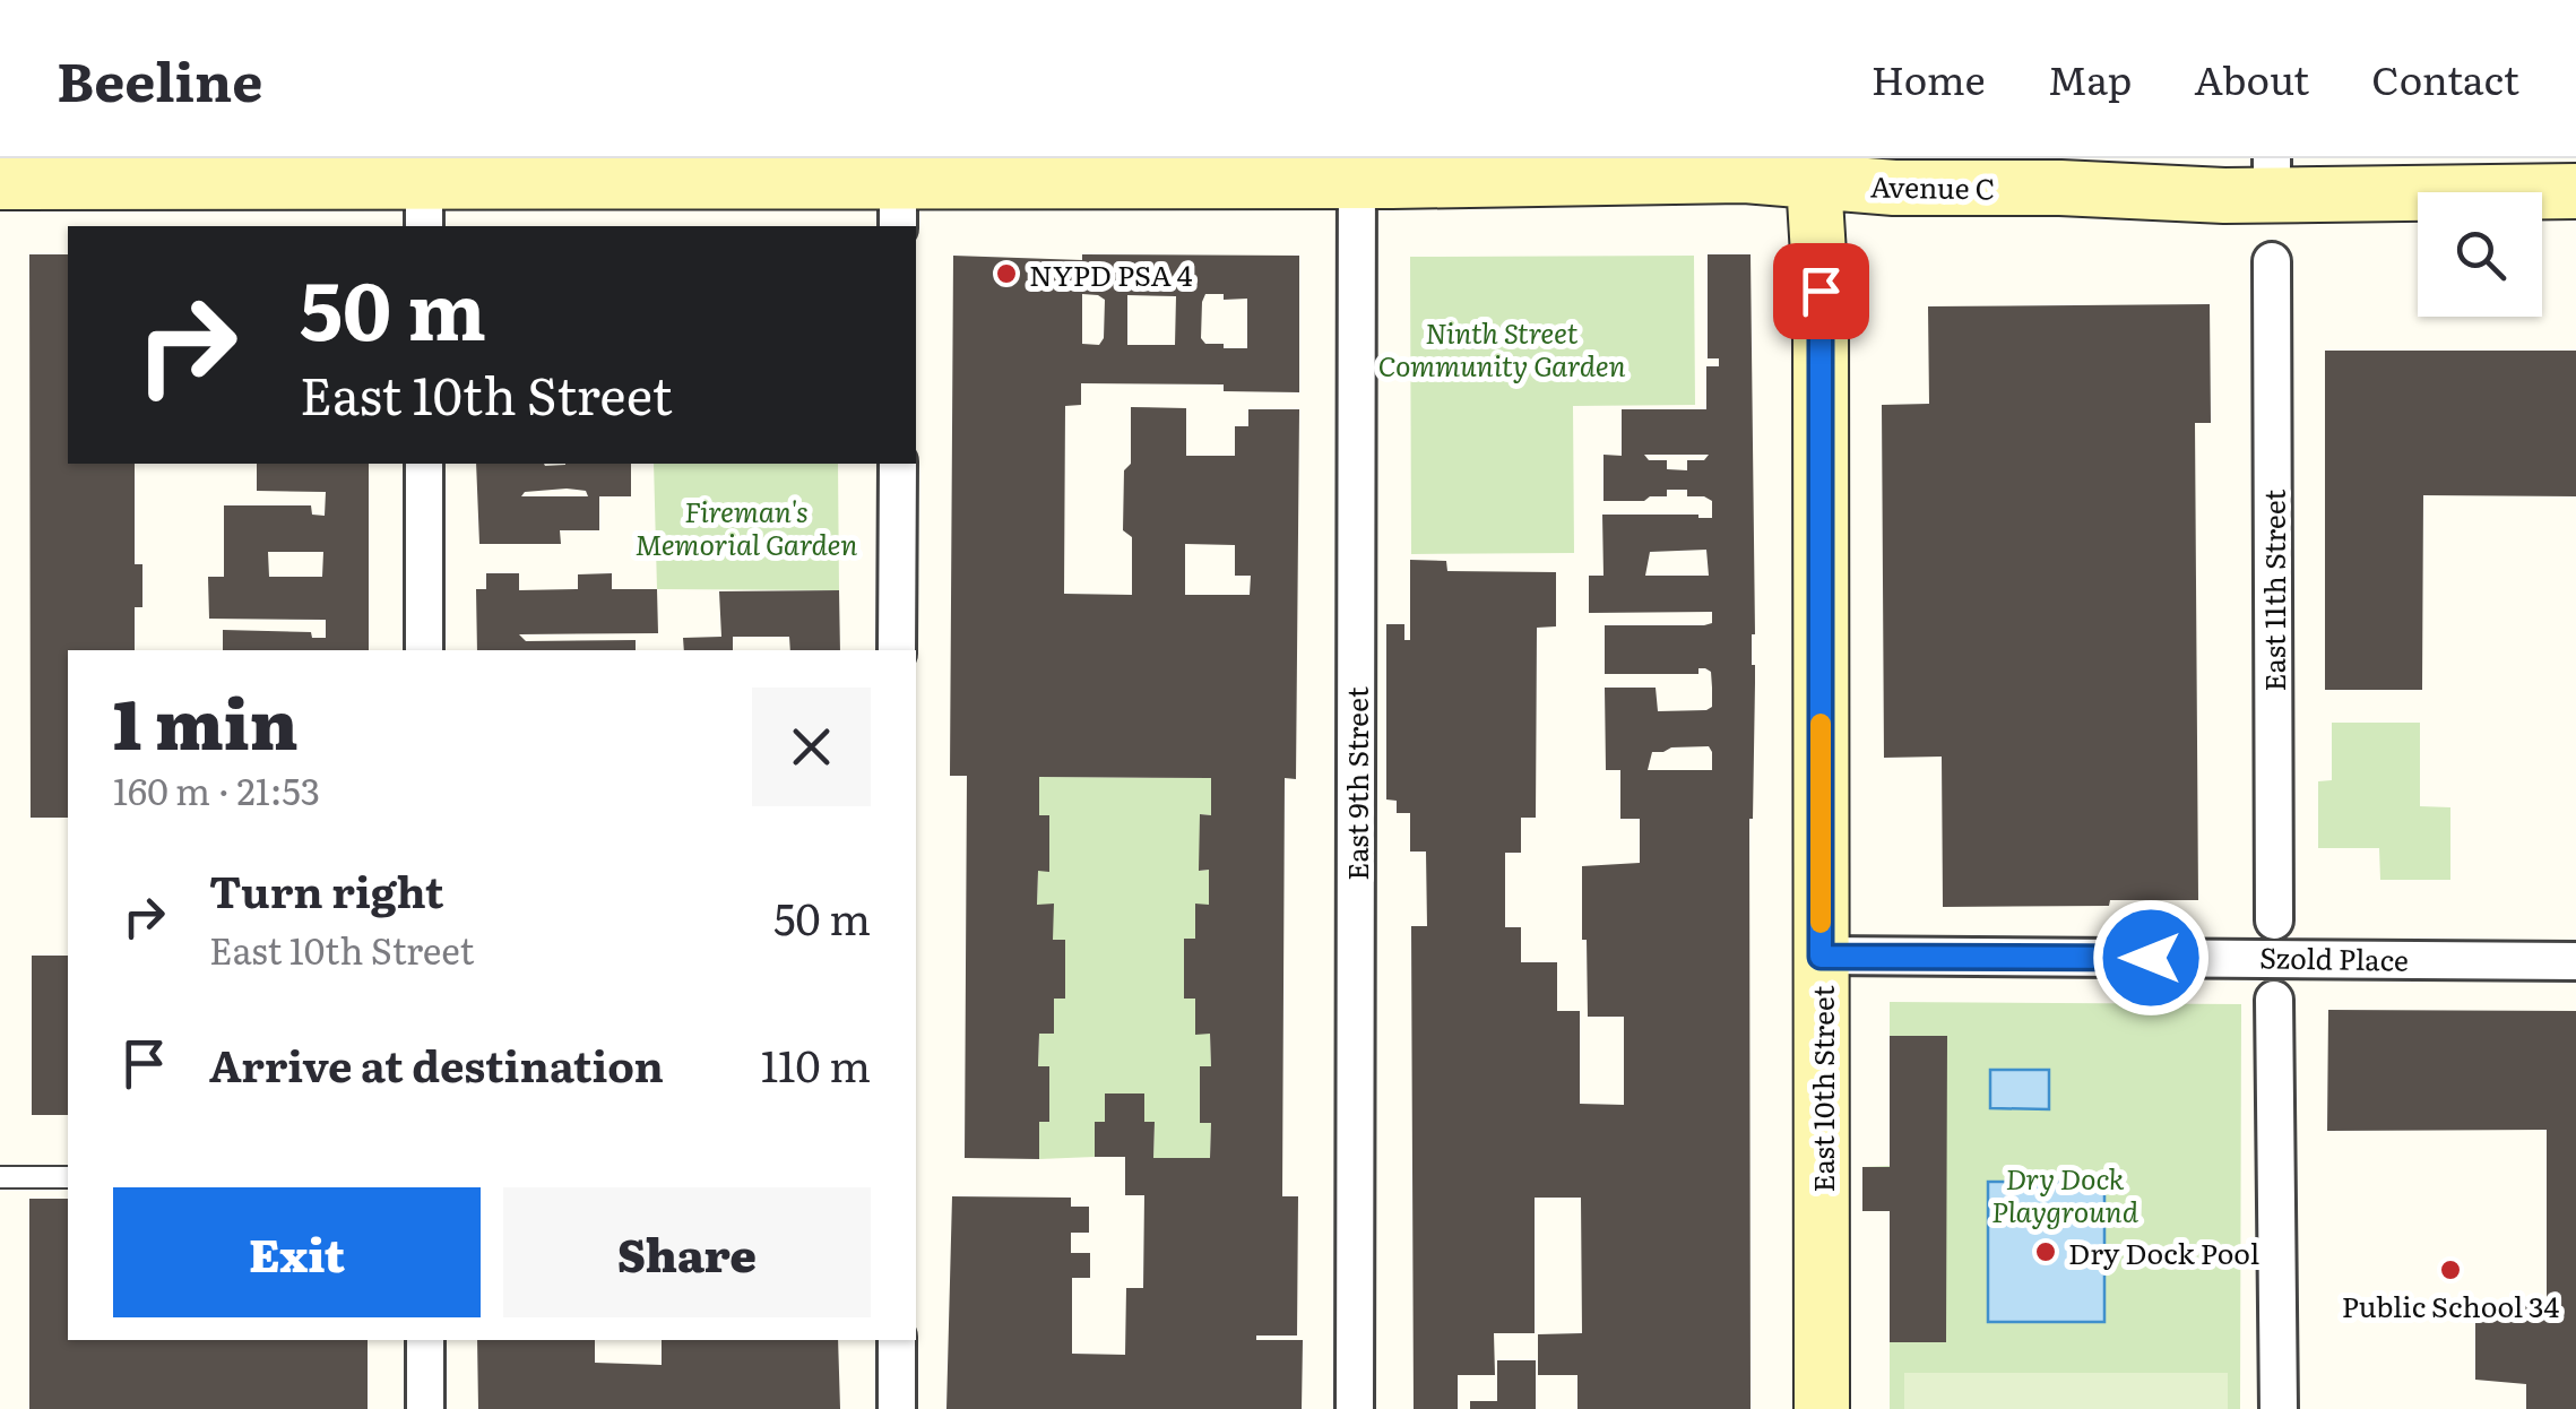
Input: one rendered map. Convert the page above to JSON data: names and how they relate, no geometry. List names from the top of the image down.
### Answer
{
  "streets": {
    "main road": ["Avenue C", "East 10th Street"],
    "street": ["East 11th Street", "East 9th Street", "Szold Place"]
  },
  "crossings": [
    ["Avenue C", "East 9th Street"],
    ["Avenue C", "East 10th Street"],
    ["Szold Place", "East 10th Street"]
  ],
  "parks": ["Ninth Street Community Garden", "Fireman's Memorial Garden", "Dry Dock Playground"],
  "places": ["NYPD PSA 4", "Dry Dock Pool", "Public School 34"],
  "page": {
    "header": "Beeline",
    "nav": [
      "Home",
      "Map",
      "About",
      "Contact"
    ],
    "turn": ["50 m", "East 10th Street"],
    "heading": ["1 min", "160 m · 21:53"],
    "list": [
      {
        "name": "Turn right",
        "note": "East 10th Street",
        "value": "50 m"
      },
      {
        "name": "Arrive at destination",
        "value": "110 m"
      }
    ],
    "buttons": ["Exit", "Share"]
  }
}
